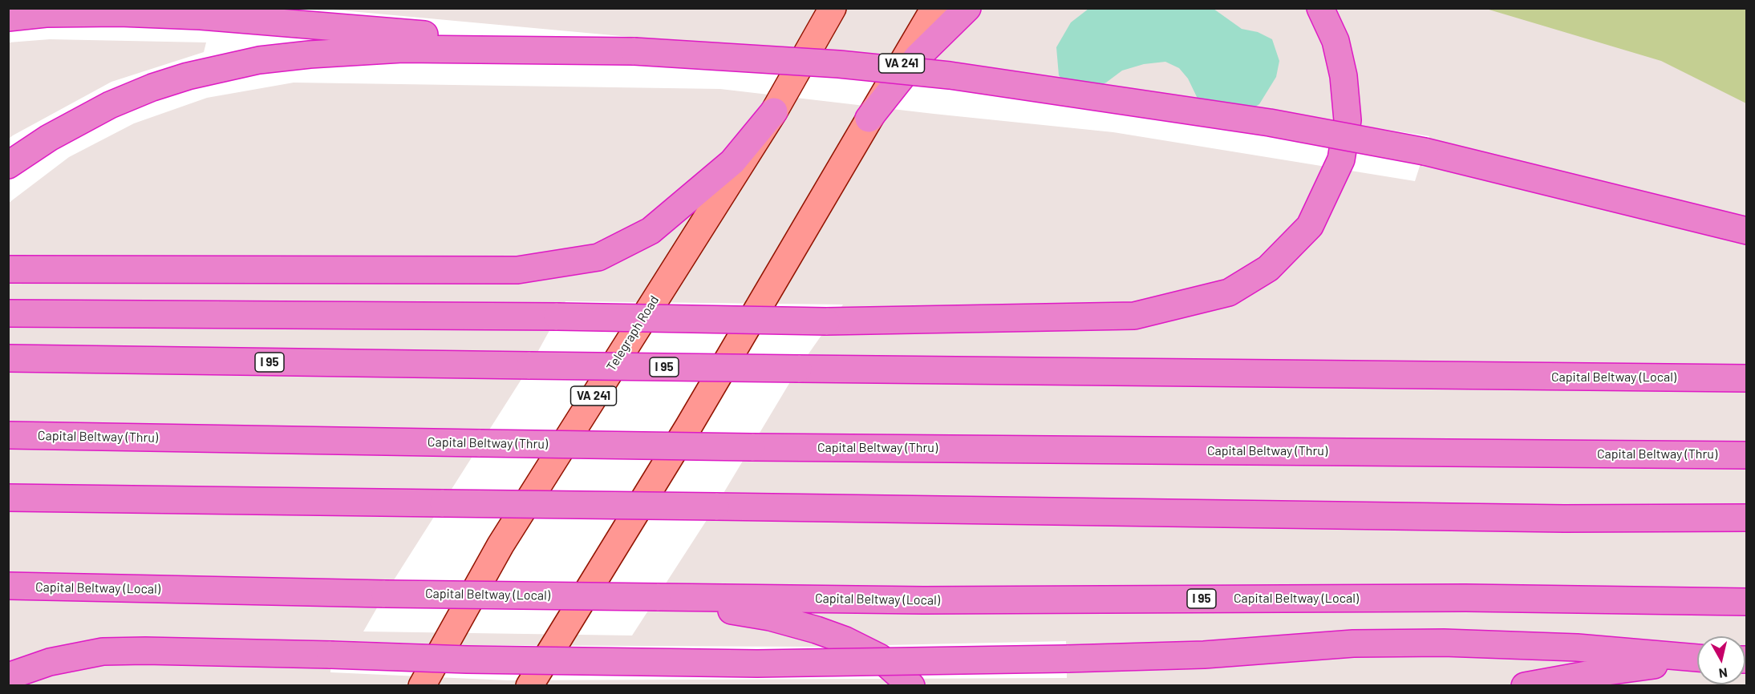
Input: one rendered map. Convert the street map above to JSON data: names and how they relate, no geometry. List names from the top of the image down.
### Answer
{
  "streets": {
    "highway": ["I 95", "Capital Beltway (Local)", "Capital Beltway (Thru)"],
    "main road": ["VA 241", "Telegraph Road"]
  },
  "north": "bottom"
}
